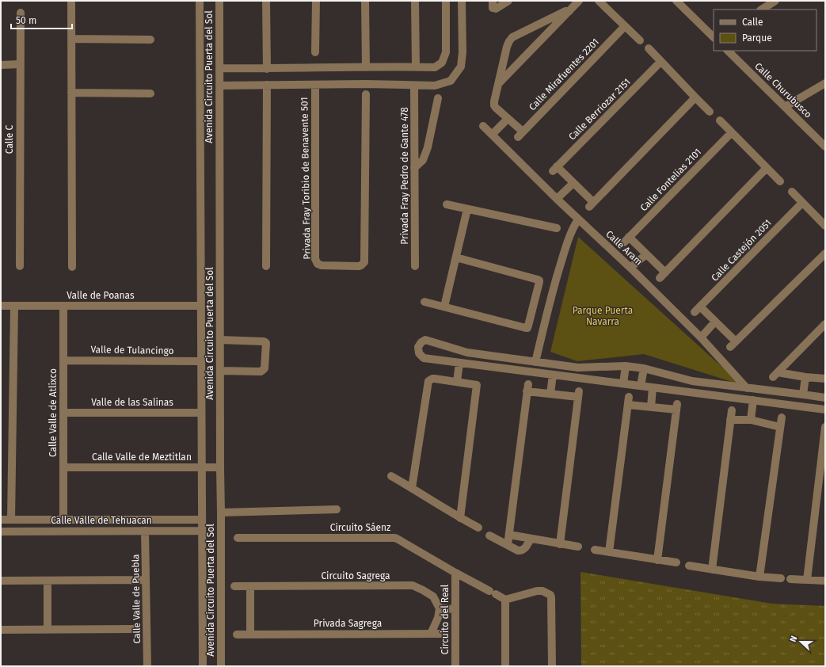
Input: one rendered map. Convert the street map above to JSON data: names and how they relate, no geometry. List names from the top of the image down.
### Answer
{
  "streets": {
    "street": [
      "Calle Mirafuentes 2201",
      "Avenida Circuito Puerta del Sol",
      "Calle Churubusco",
      "Calle Berriozar 2151",
      "Calle C",
      "Privada Fray Pedro de Gante 478",
      "Privada Fray Toribio de Benavente 501",
      "Calle Fontelias 2101",
      "Calle Aram",
      "Calle Castejón 2051",
      "Valle de Poanas",
      "Valle de Tulancingo",
      "Valle de las Salinas",
      "Calle Valle de Atlixco",
      "Calle Valle de Meztitlan",
      "Calle Valle de Tehuacan",
      "Circuito Sáenz",
      "Circuito Sagrega",
      "Calle Valle de Puebla",
      "Circuito del Real",
      "Privada Sagrega"
    ]
  },
  "crossings": [
    ["Avenida Circuito Puerta del Sol", "Valle de Poanas"],
    ["Avenida Circuito Puerta del Sol", "Valle de Tulancingo"],
    ["Avenida Circuito Puerta del Sol", "Valle de las Salinas"],
    ["Avenida Circuito Puerta del Sol", "Calle Valle de Meztitlan"],
    ["Avenida Circuito Puerta del Sol", "Calle Valle de Tehuacan"],
    ["Valle de Poanas", "Calle Valle de Atlixco"],
    ["Valle de Tulancingo", "Calle Valle de Atlixco"],
    ["Valle de las Salinas", "Calle Valle de Atlixco"],
    ["Calle Valle de Atlixco", "Calle Valle de Meztitlan"],
    ["Calle Valle de Atlixco", "Calle Valle de Tehuacan"],
    ["Calle Valle de Tehuacan", "Calle Valle de Puebla"],
    ["Circuito Sáenz", "Circuito del Real"]
  ],
  "parks": ["Parque Puerta Navarra"],
  "legend": ["Calle", "Parque"],
  "scale_bar": "50 m",
  "north": "left"
}
